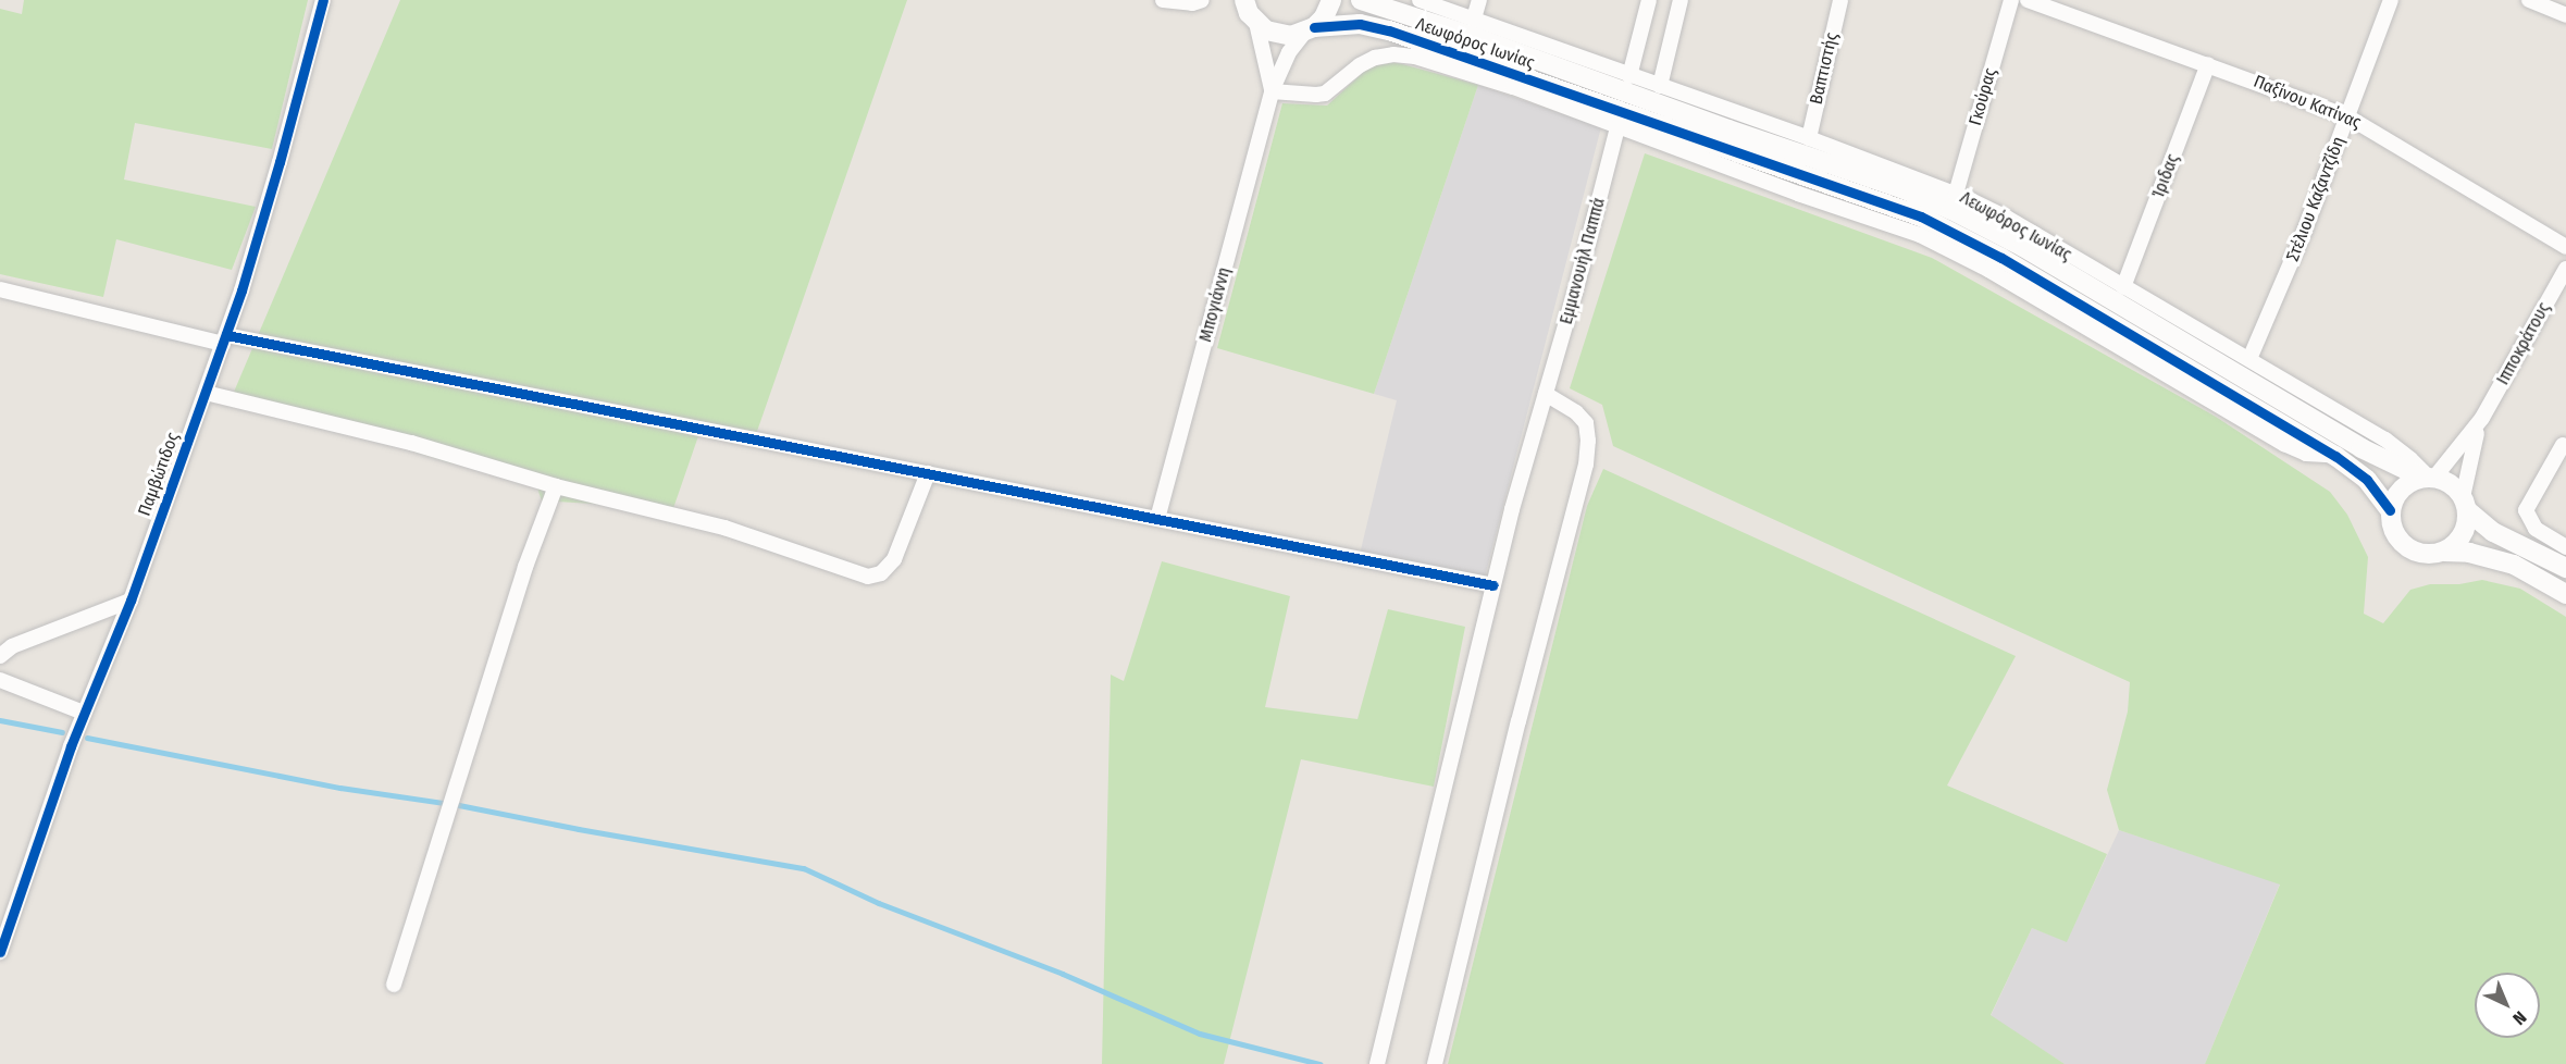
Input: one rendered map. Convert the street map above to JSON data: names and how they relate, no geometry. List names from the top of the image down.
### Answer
{
  "streets": {
    "street": [
      "Λεωφόρος Ιωνίας",
      "Βαπτιστής",
      "Γκούρας",
      "Παξίνου Κατίνας",
      "Ίριδας",
      "Στέλιου Καζαντζίδη",
      "Εμμανουήλ Παππά",
      "Μπογιάννη",
      "Ιπποκράτους",
      "Παμβώτιδος"
    ]
  },
  "crossings": [
    ["Λεωφόρος Ιωνίας", "Βαπτιστής"],
    ["Λεωφόρος Ιωνίας", "Γκούρας"],
    ["Λεωφόρος Ιωνίας", "Ίριδας"],
    ["Λεωφόρος Ιωνίας", "Στέλιου Καζαντζίδη"],
    ["Λεωφόρος Ιωνίας", "Εμμανουήλ Παππά"],
    ["Λεωφόρος Ιωνίας", "Μπογιάννη"],
    ["Λεωφόρος Ιωνίας", "Ιπποκράτους"],
    ["Παξίνου Κατίνας", "Ίριδας"],
    ["Παξίνου Κατίνας", "Στέλιου Καζαντζίδη"]
  ],
  "north": "bottom right"
}
